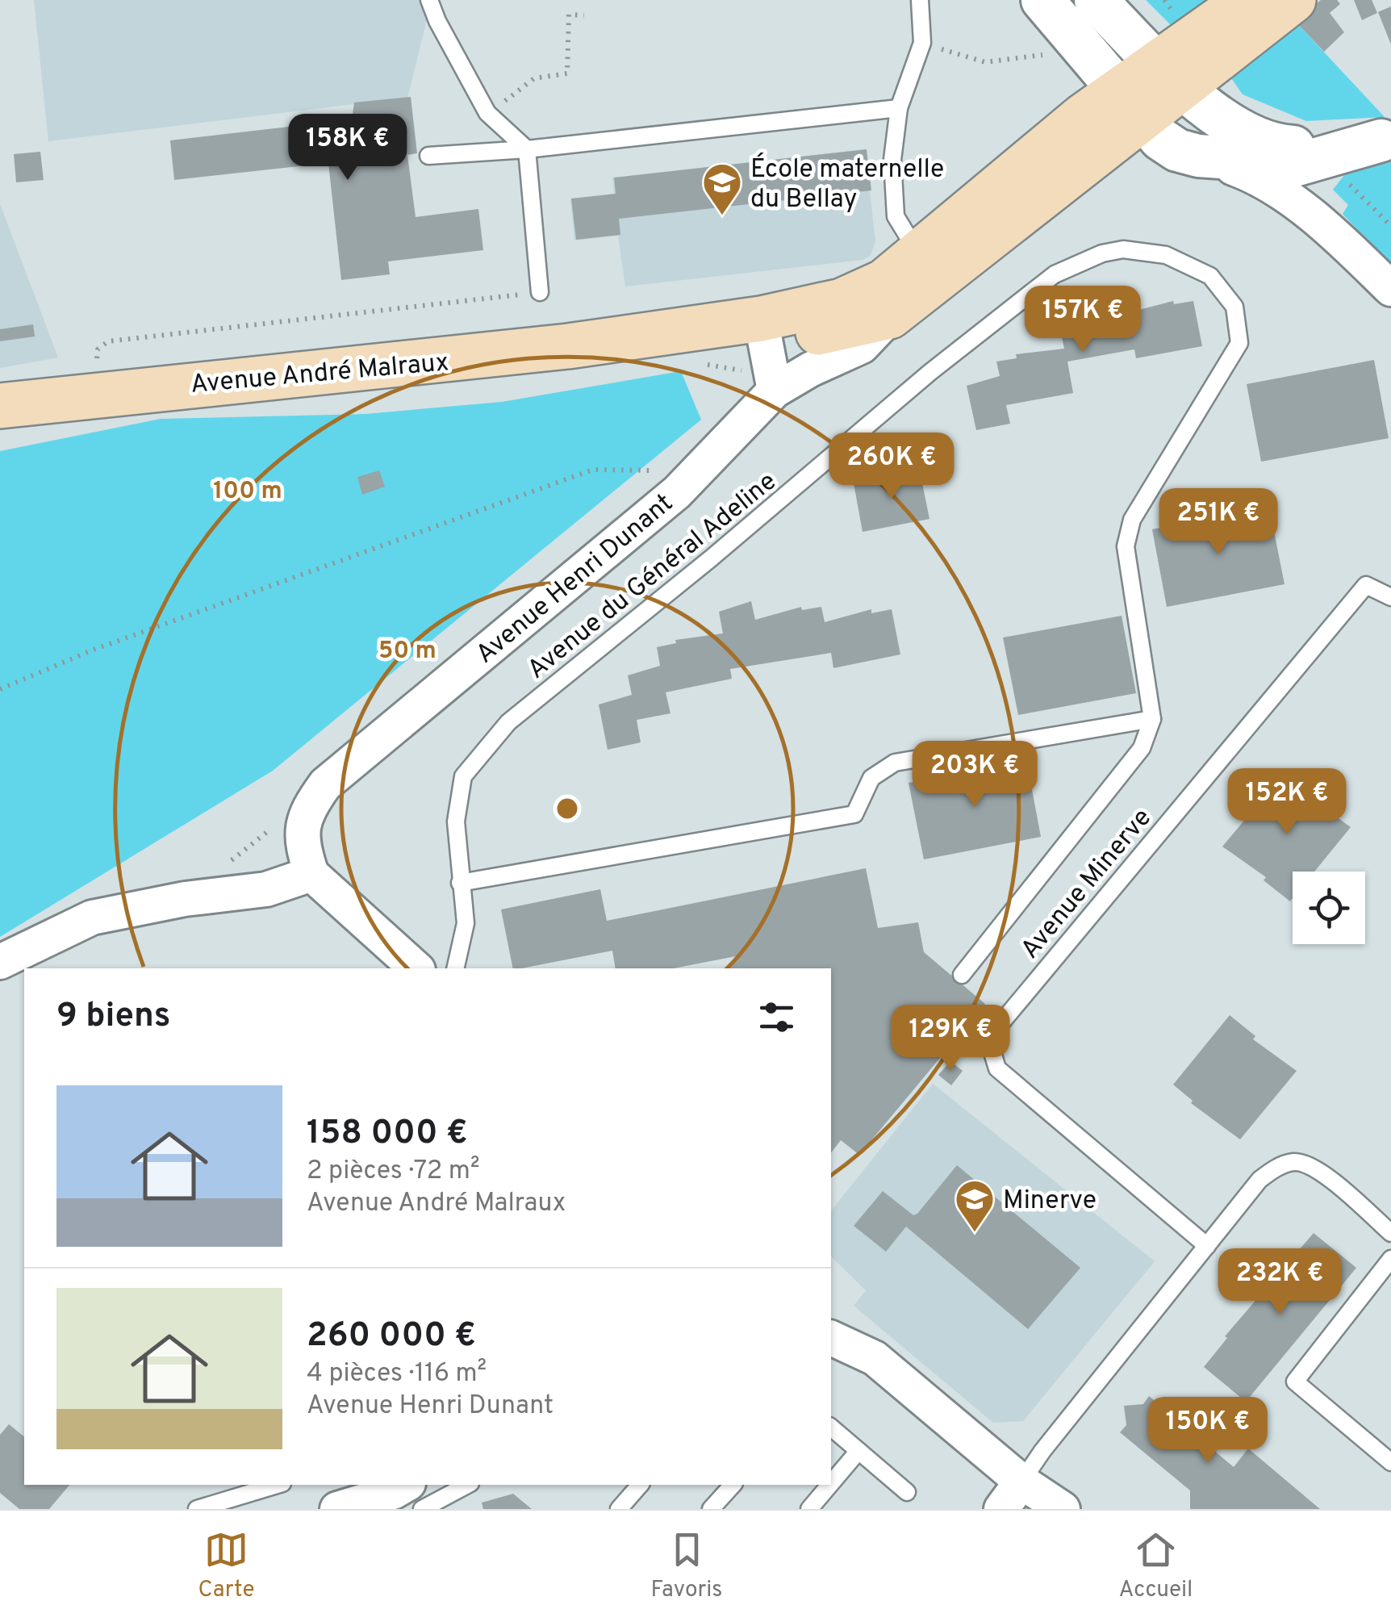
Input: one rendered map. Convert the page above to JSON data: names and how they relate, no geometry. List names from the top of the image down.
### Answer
{
  "streets": {
    "main road": ["Avenue André Malraux", "Avenue Henri Dunant"],
    "lane": ["Avenue du Général Adeline", "Avenue Minerve"]
  },
  "crossings": [
    ["Avenue André Malraux", "Avenue Henri Dunant"]
  ],
  "places": {
    "school or university": ["École maternelle du Bellay", "Minerve"]
  },
  "page": {
    "price": [
      "158K €",
      "157K €",
      "260K €",
      "251K €",
      "203K €",
      "152K €",
      "129K €",
      "232K €",
      "150K €"
    ],
    "heading": "9 biens",
    "list": [
      {
        "name": "158 000 €",
        "note": "2 pièces · 72 m² · Avenue André Malraux"
      },
      {
        "name": "260 000 €",
        "note": "4 pièces · 116 m² · Avenue Henri Dunant"
      }
    ],
    "tabs": ["Carte", "Favoris", "Accueil"]
  },
  "rings": ["100 m", "50 m"]
}
